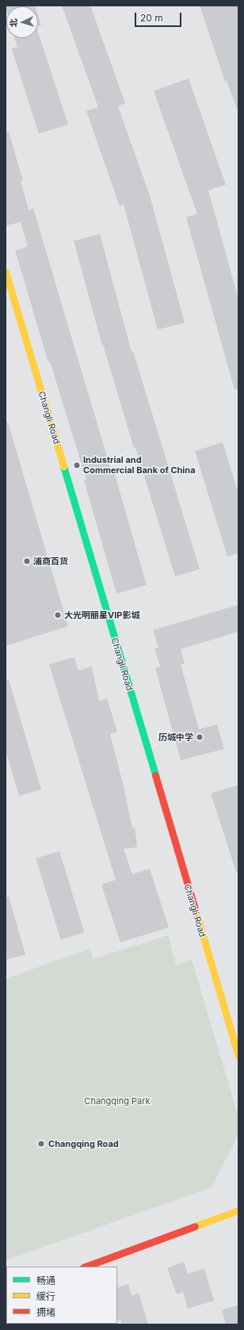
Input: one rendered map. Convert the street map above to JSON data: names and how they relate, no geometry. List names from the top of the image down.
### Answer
{
  "streets": {
    "street": ["Changli Road"]
  },
  "parks": ["Changqing Park"],
  "places": [
    "Industrial and Commercial Bank of China",
    "浦商百货",
    "大光明丽星VIP影城",
    "历城中学",
    "Changqing Road"
  ],
  "legend": ["畅通", "缓行", "拥堵"],
  "scale_bar": "20 m",
  "north": "left"
}
